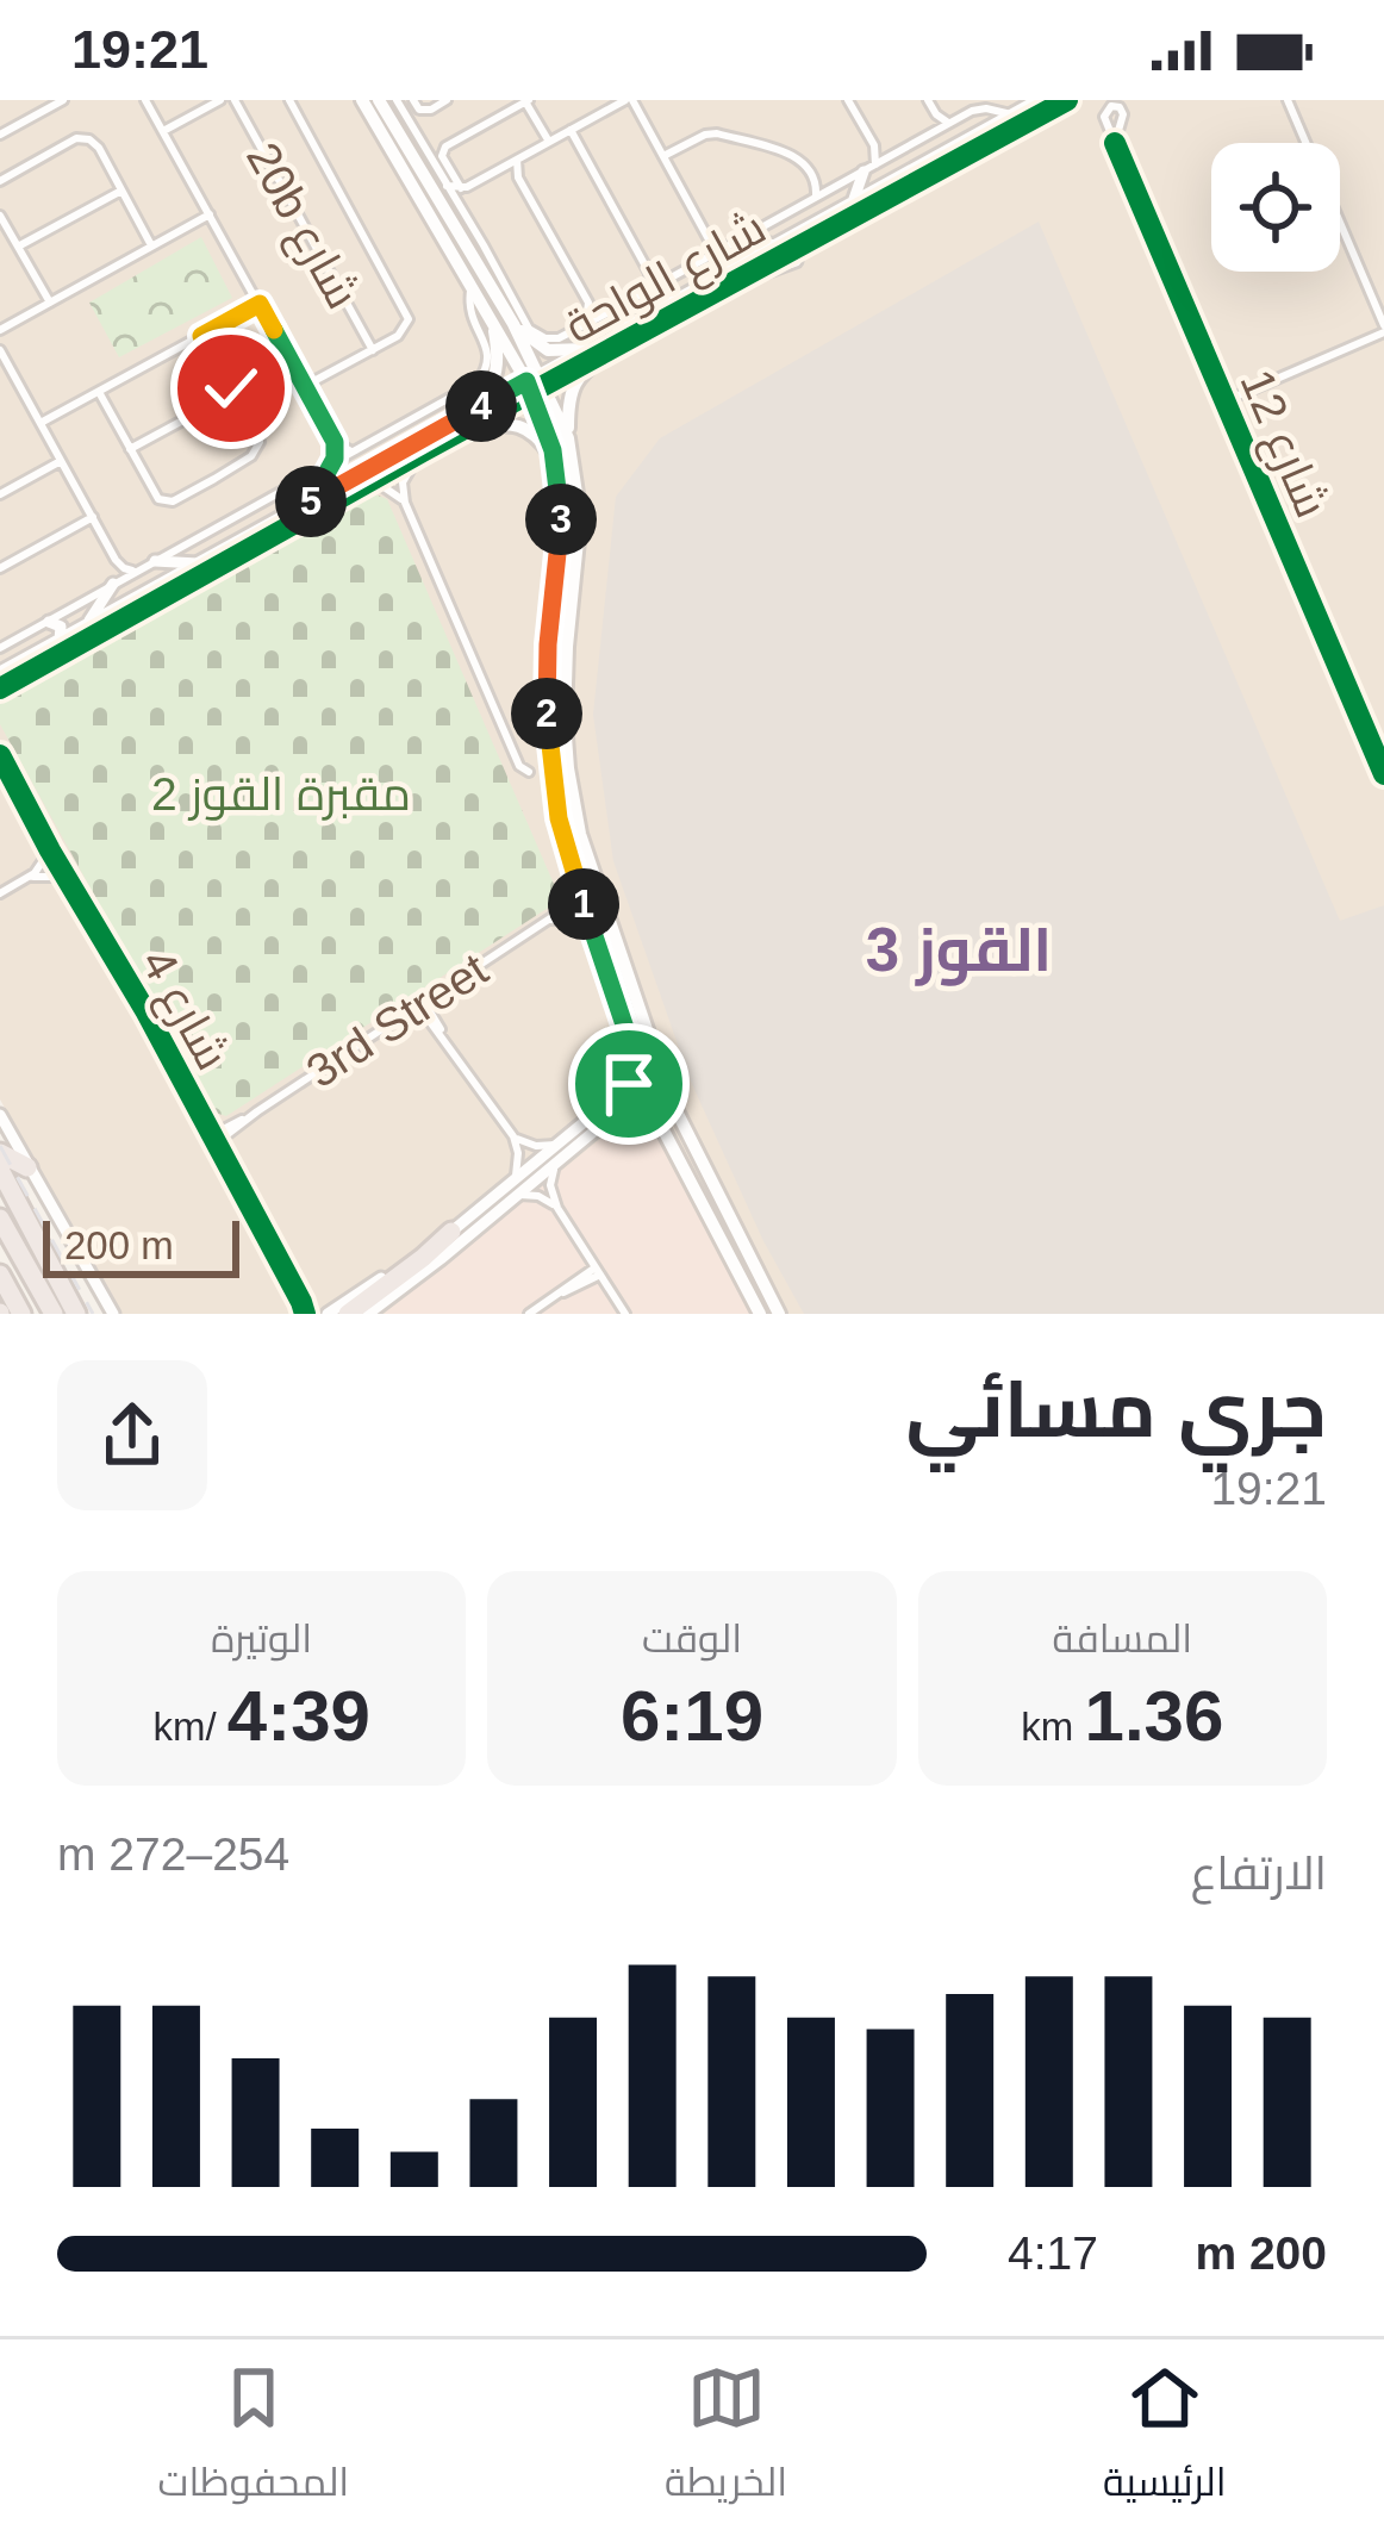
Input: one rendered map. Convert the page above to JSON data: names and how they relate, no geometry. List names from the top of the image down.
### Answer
{
  "streets": {
    "street": [
      "20b شارع",
      "شارع الواحة",
      "شارع 12",
      "شارع 4",
      "3rd Street"
    ]
  },
  "crossings": [
    ["شارع 4", "3rd Street"]
  ],
  "districts": ["القوز 3"],
  "parks": ["مقبرة القوز 2"],
  "scale_bar": "200 m",
  "page": {
    "status": "19:21",
    "pins": [
      "4",
      "5",
      "3",
      "2",
      "1"
    ],
    "scale": "200 m",
    "heading": ["جري مسائي", "19:21"],
    "stats": [
      ["المسافة", "1.36 km"],
      ["الوقت", "6:19"],
      ["الوتيرة", "4:39 /km"]
    ],
    "chart": ["الارتفاع", "254–272 m"],
    "list": [
      {
        "name": "200 m",
        "note": "4:17"
      }
    ],
    "tabs": ["الرئيسية", "الخريطة", "المحفوظات"]
  }
}
